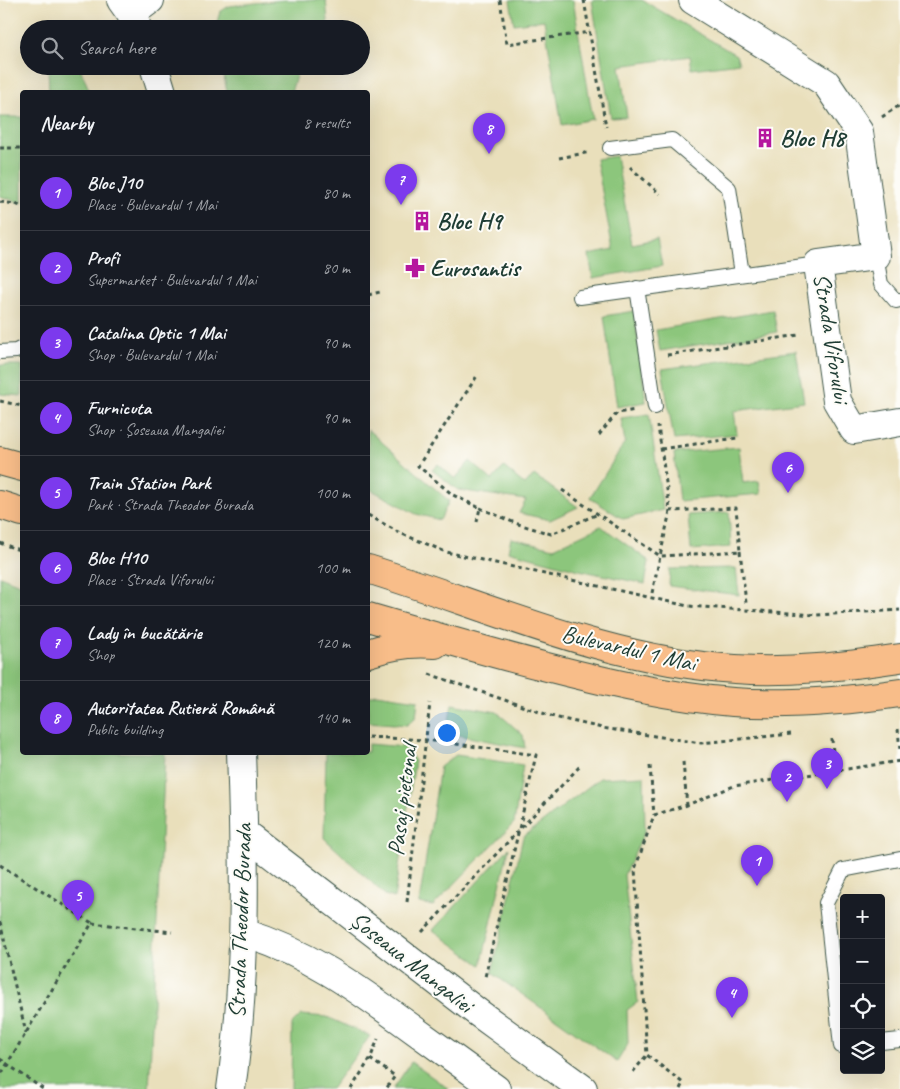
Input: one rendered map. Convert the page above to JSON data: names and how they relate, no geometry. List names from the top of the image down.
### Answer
{
  "streets": {
    "main road": ["Bulevardul 1 Mai"],
    "street": ["Strada Viforului", "Strada Theodor Burada", "Șoseaua Mangaliei"],
    "path": ["Pasaj pietonal"]
  },
  "crossings": [
    ["Strada Theodor Burada", "Șoseaua Mangaliei"]
  ],
  "places": {
    "building": ["Bloc H8", "Bloc H9"],
    "pharmacy": ["Eurosantis"]
  },
  "page": {
    "search": "Search here",
    "heading": ["Nearby", "8 results"],
    "pins": [
      "8",
      "7",
      "6",
      "3",
      "2",
      "1",
      "5",
      "4"
    ],
    "list": [
      {
        "mark": "1",
        "name": "Bloc J10",
        "note": "Place · Bulevardul 1 Mai",
        "value": "80 m"
      },
      {
        "mark": "2",
        "name": "Profi",
        "note": "Supermarket · Bulevardul 1 Mai",
        "value": "80 m"
      },
      {
        "mark": "3",
        "name": "Catalina Optic 1 Mai",
        "note": "Shop · Bulevardul 1 Mai",
        "value": "90 m"
      },
      {
        "mark": "4",
        "name": "Furnicuta",
        "note": "Shop · Șoseaua Mangaliei",
        "value": "90 m"
      },
      {
        "mark": "5",
        "name": "Train Station Park",
        "note": "Park · Strada Theodor Burada",
        "value": "100 m"
      },
      {
        "mark": "6",
        "name": "Bloc H10",
        "note": "Place · Strada Viforului",
        "value": "100 m"
      },
      {
        "mark": "7",
        "name": "Lady în bucătărie",
        "note": "Shop",
        "value": "120 m"
      },
      {
        "mark": "8",
        "name": "Autoritatea Rutieră Română",
        "note": "Public building",
        "value": "140 m"
      }
    ],
    "map_buttons": ["+", "−"]
  }
}
